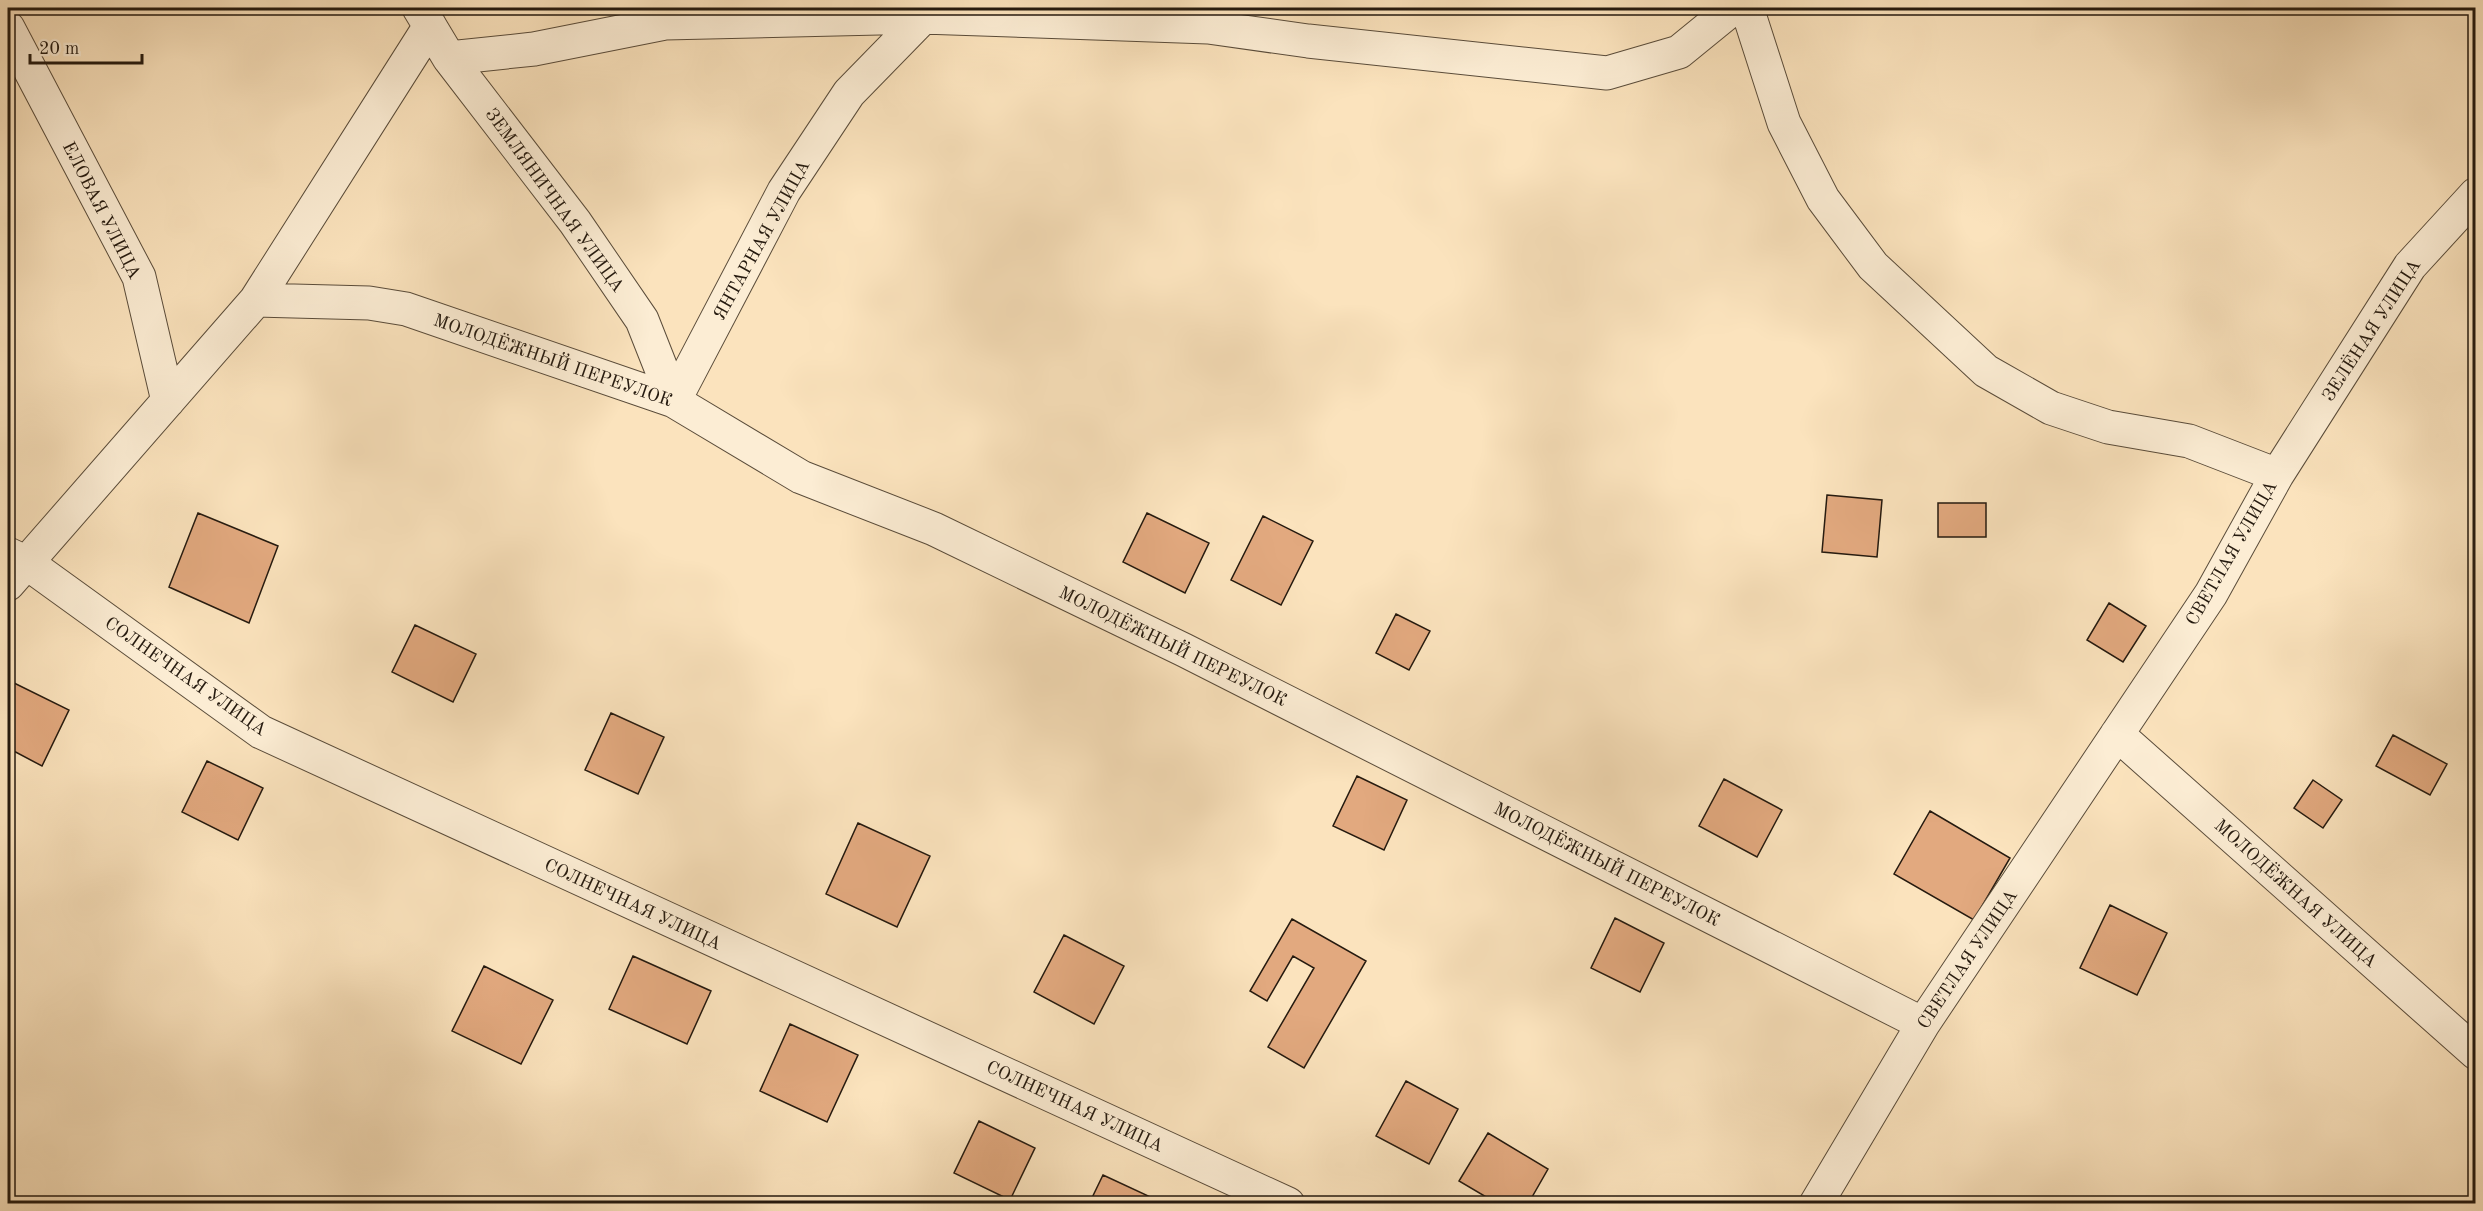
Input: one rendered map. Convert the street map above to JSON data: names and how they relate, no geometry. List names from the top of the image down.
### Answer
{
  "streets": {
    "street": [
      "ЗЕМЛЯНИЧНАЯ УЛИЦА",
      "ЕЛОВАЯ УЛИЦА",
      "ЯНТАРНАЯ УЛИЦА",
      "ЗЕЛЁНАЯ УЛИЦА",
      "МОЛОДЁЖНЫЙ ПЕРЕУЛОК",
      "СВЕТЛАЯ УЛИЦА",
      "СОЛНЕЧНАЯ УЛИЦА",
      "МОЛОДЁЖНАЯ УЛИЦА"
    ]
  },
  "crossings": [
    ["ЗЕМЛЯНИЧНАЯ УЛИЦА", "ЯНТАРНАЯ УЛИЦА"],
    ["ЗЕМЛЯНИЧНАЯ УЛИЦА", "МОЛОДЁЖНЫЙ ПЕРЕУЛОК"],
    ["ЯНТАРНАЯ УЛИЦА", "МОЛОДЁЖНЫЙ ПЕРЕУЛОК"],
    ["ЗЕЛЁНАЯ УЛИЦА", "СВЕТЛАЯ УЛИЦА"],
    ["МОЛОДЁЖНЫЙ ПЕРЕУЛОК", "СВЕТЛАЯ УЛИЦА"],
    ["СВЕТЛАЯ УЛИЦА", "МОЛОДЁЖНАЯ УЛИЦА"]
  ],
  "scale_bar": "20 m"
}
